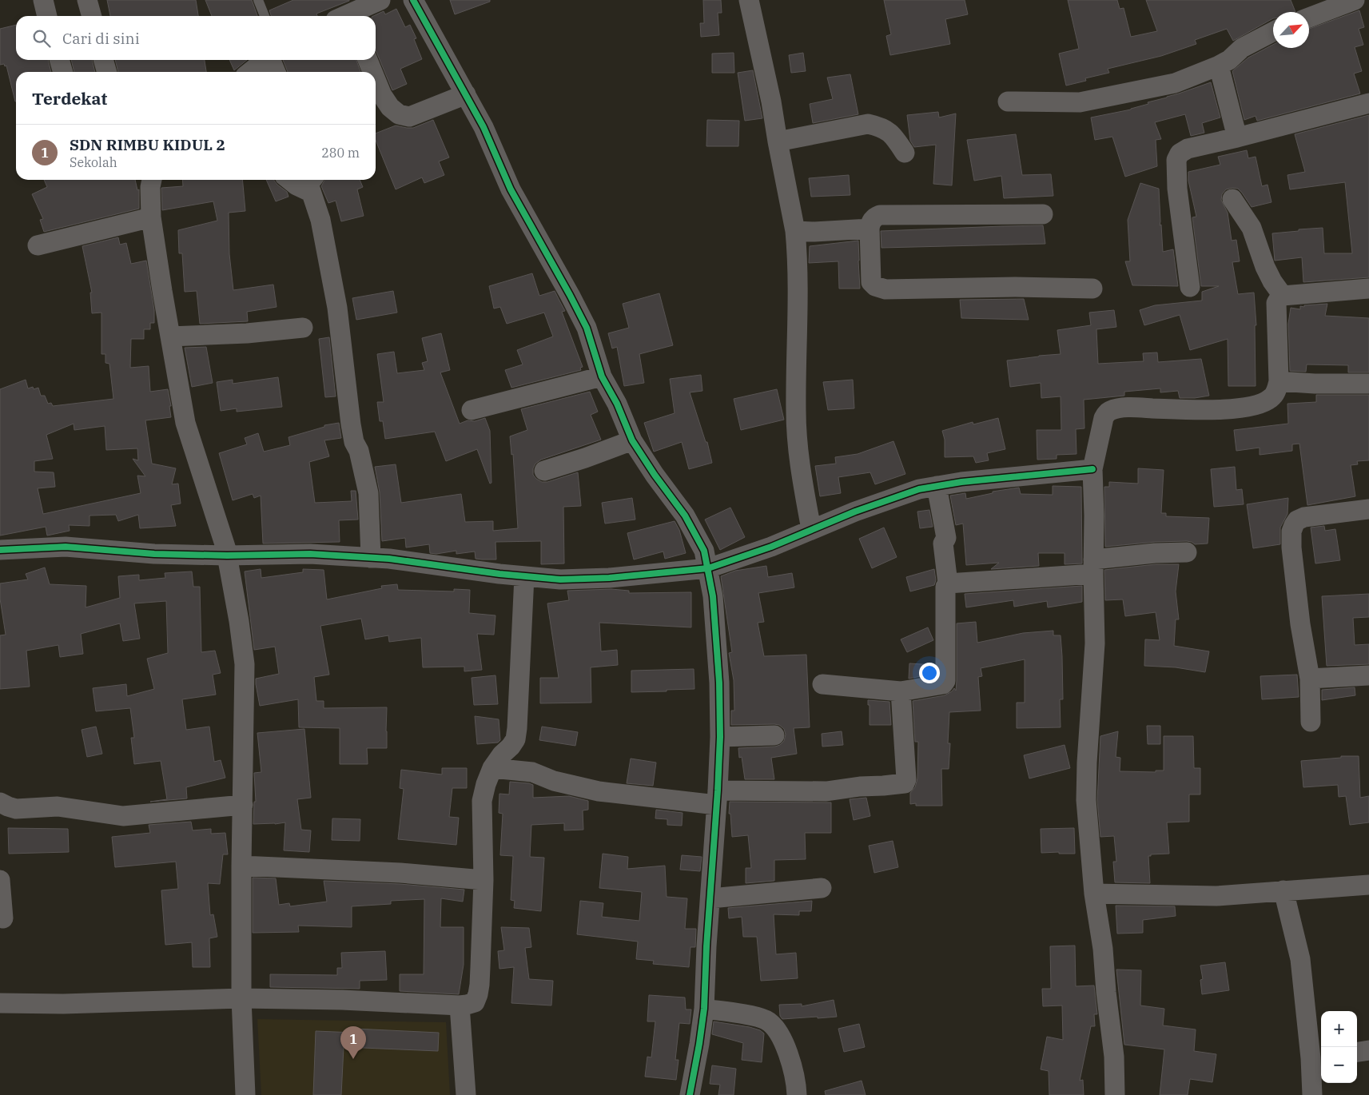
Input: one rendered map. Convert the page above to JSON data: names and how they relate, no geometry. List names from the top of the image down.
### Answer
{
  "north": "top right",
  "page": {
    "search": "Cari di sini",
    "heading": "Terdekat",
    "list": [
      {
        "mark": "1",
        "name": "SDN RIMBU KIDUL 2",
        "note": "Sekolah",
        "value": "280 m"
      }
    ],
    "map_buttons": ["+", "−"],
    "pins": "1"
  }
}
